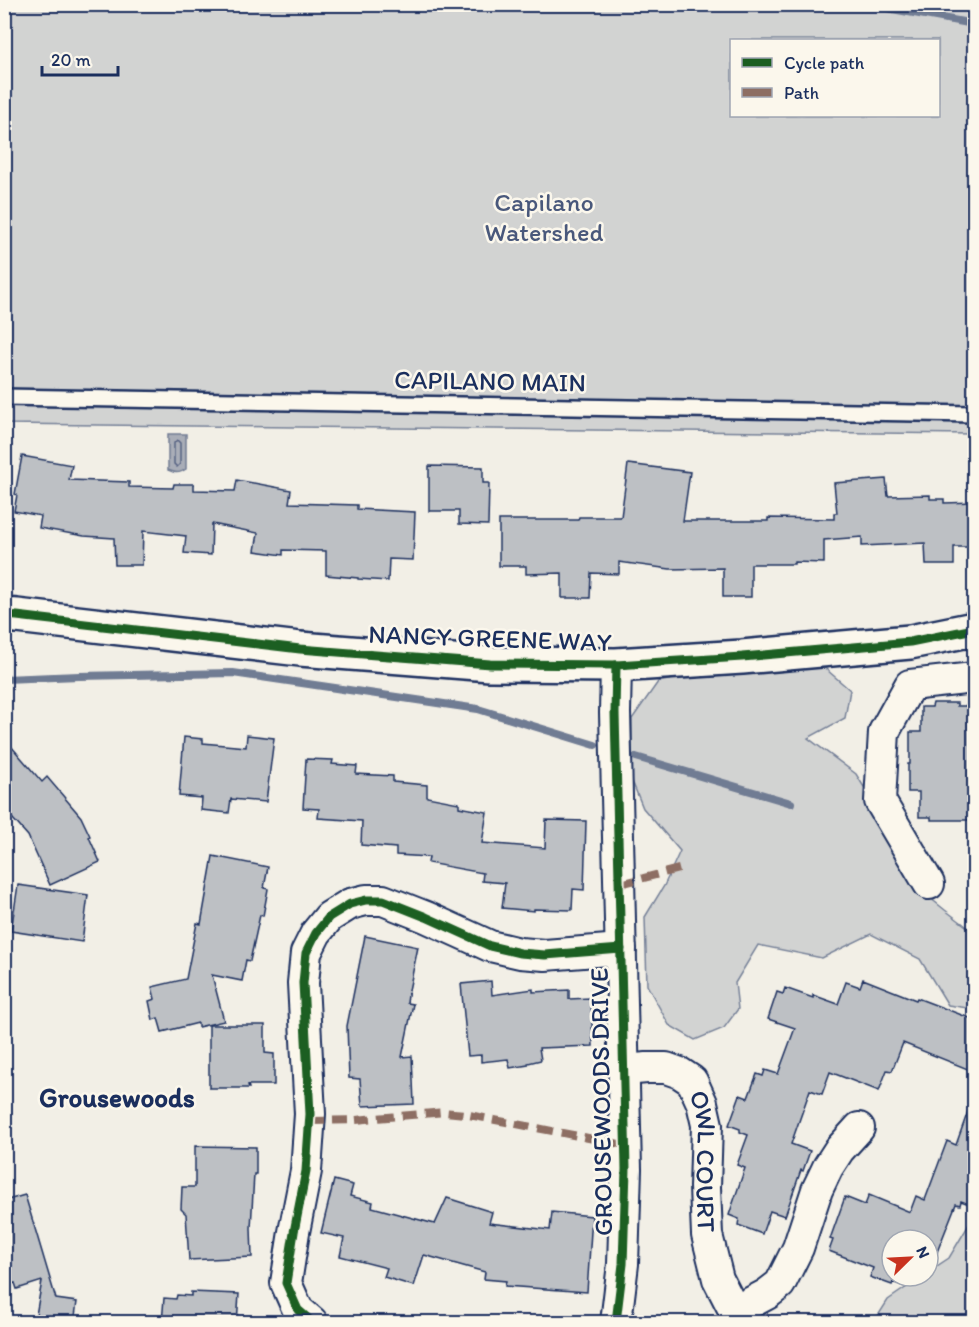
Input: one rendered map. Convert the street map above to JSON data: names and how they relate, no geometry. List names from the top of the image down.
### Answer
{
  "streets": {
    "street": ["NANCY GREENE WAY", "GROUSEWOODS DRIVE", "OWL COURT"],
    "lane": ["CAPILANO MAIN"]
  },
  "crossings": [
    ["NANCY GREENE WAY", "GROUSEWOODS DRIVE"],
    ["GROUSEWOODS DRIVE", "OWL COURT"]
  ],
  "districts": ["Grousewoods"],
  "parks": ["Capilano Watershed"],
  "legend": ["Cycle path", "Path"],
  "scale_bar": "20 m",
  "north": "top right"
}
